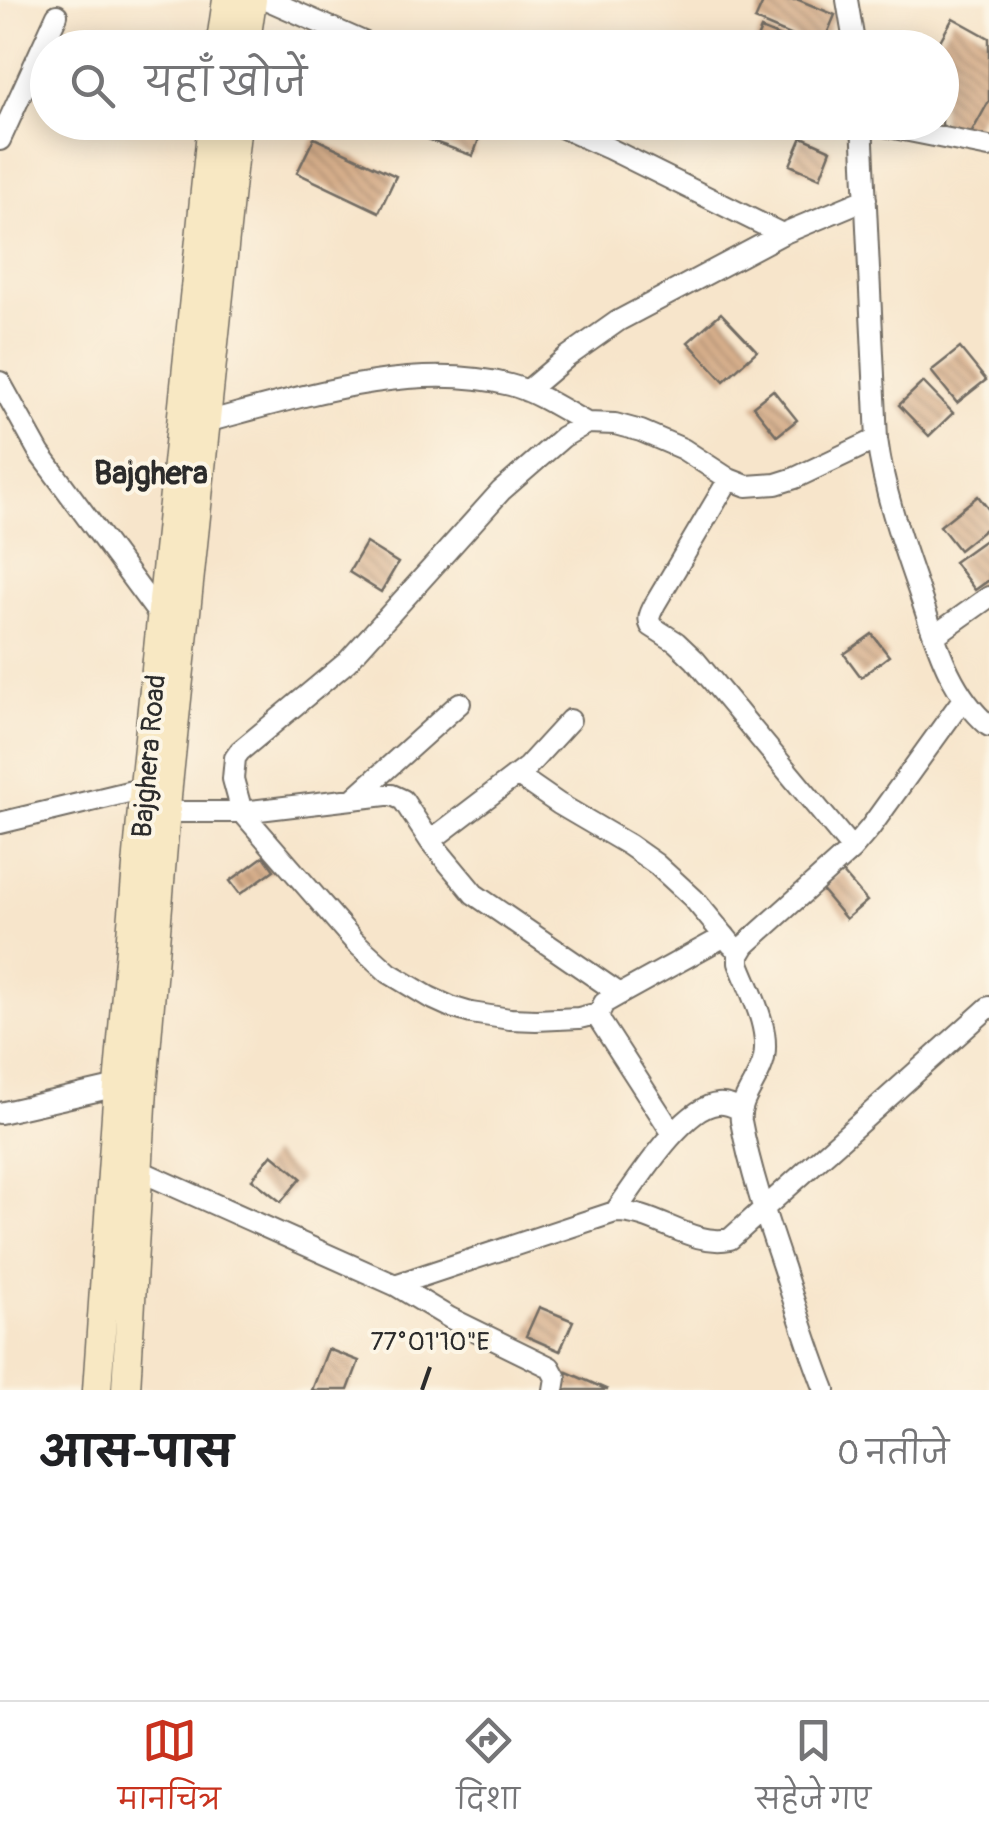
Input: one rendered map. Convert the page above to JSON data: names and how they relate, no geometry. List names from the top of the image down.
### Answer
{
  "streets": {
    "main road": ["Bajghera Road"]
  },
  "districts": ["Bajghera"],
  "page": {
    "search": "यहाँ खोजें",
    "heading": ["आस-पास", "0 नतीजे"],
    "nav": ["मानचित्र", "दिशा", "सहेजे गए"]
  },
  "coordinates": ["77°01'10\"E"]
}
